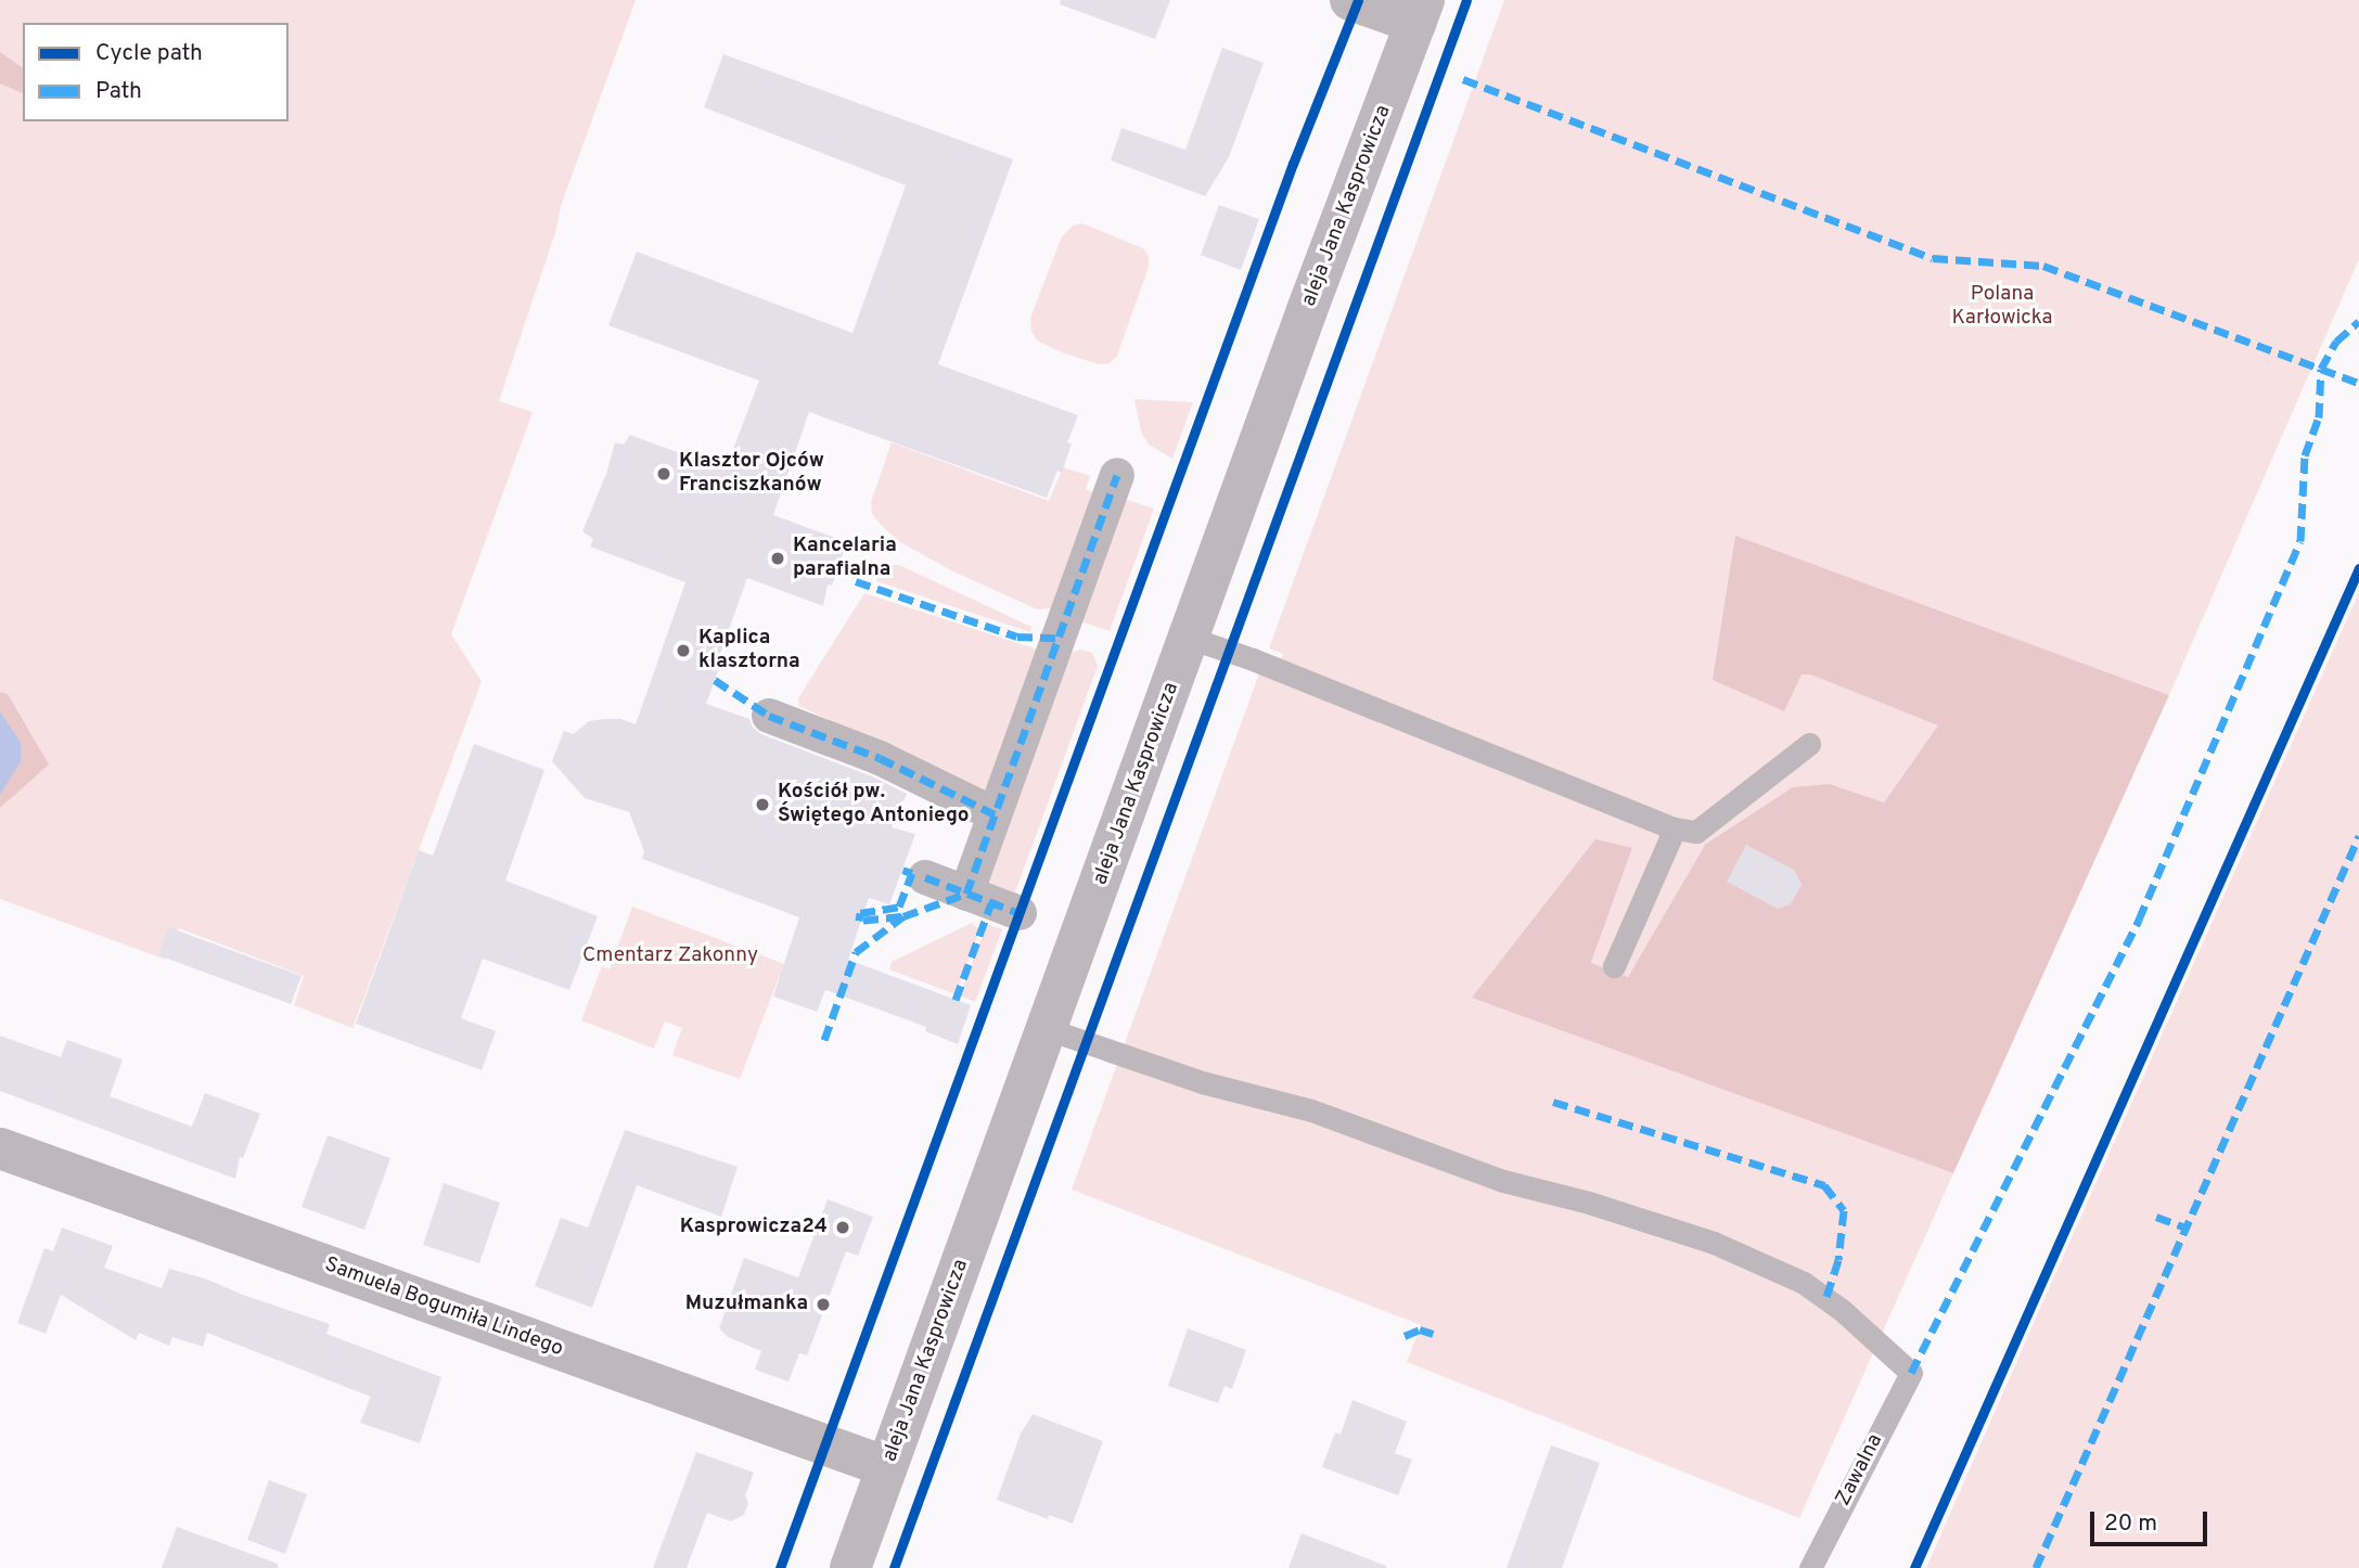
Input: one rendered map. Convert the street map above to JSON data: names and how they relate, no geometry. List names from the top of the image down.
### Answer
{
  "streets": {
    "street": ["aleja Jana Kasprowicza", "Samuela Bogumiła Lindego"],
    "lane": ["Zawalna"]
  },
  "crossings": [
    ["aleja Jana Kasprowicza", "Samuela Bogumiła Lindego"],
    ["aleja Jana Kasprowicza", "Zawalna"]
  ],
  "parks": ["Polana Karłowicka", "Cmentarz Zakonny"],
  "places": [
    "Klasztor Ojców Franciszkanów",
    "Kancelaria parafialna",
    "Kaplica klasztorna",
    "Kościół pw. Świętego Antoniego",
    "Kasprowicza24",
    "Muzułmanka"
  ],
  "legend": ["Cycle path", "Path"],
  "scale_bar": "20 m"
}
